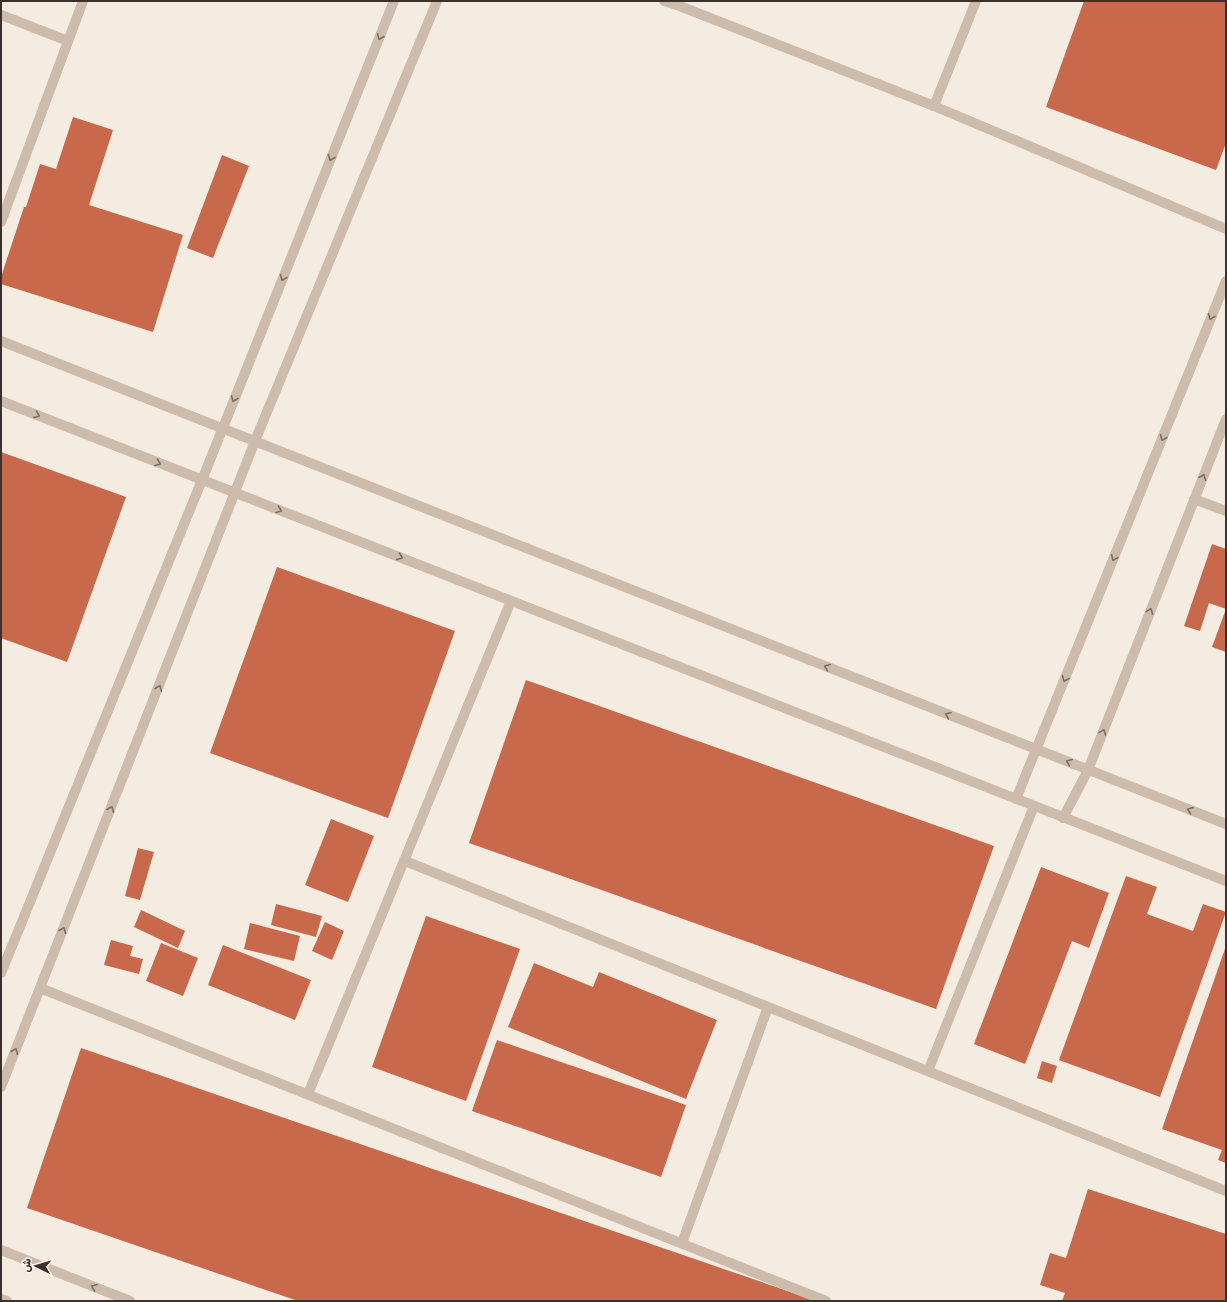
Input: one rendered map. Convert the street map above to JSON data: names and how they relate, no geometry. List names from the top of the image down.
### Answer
{
  "north": "left"
}
